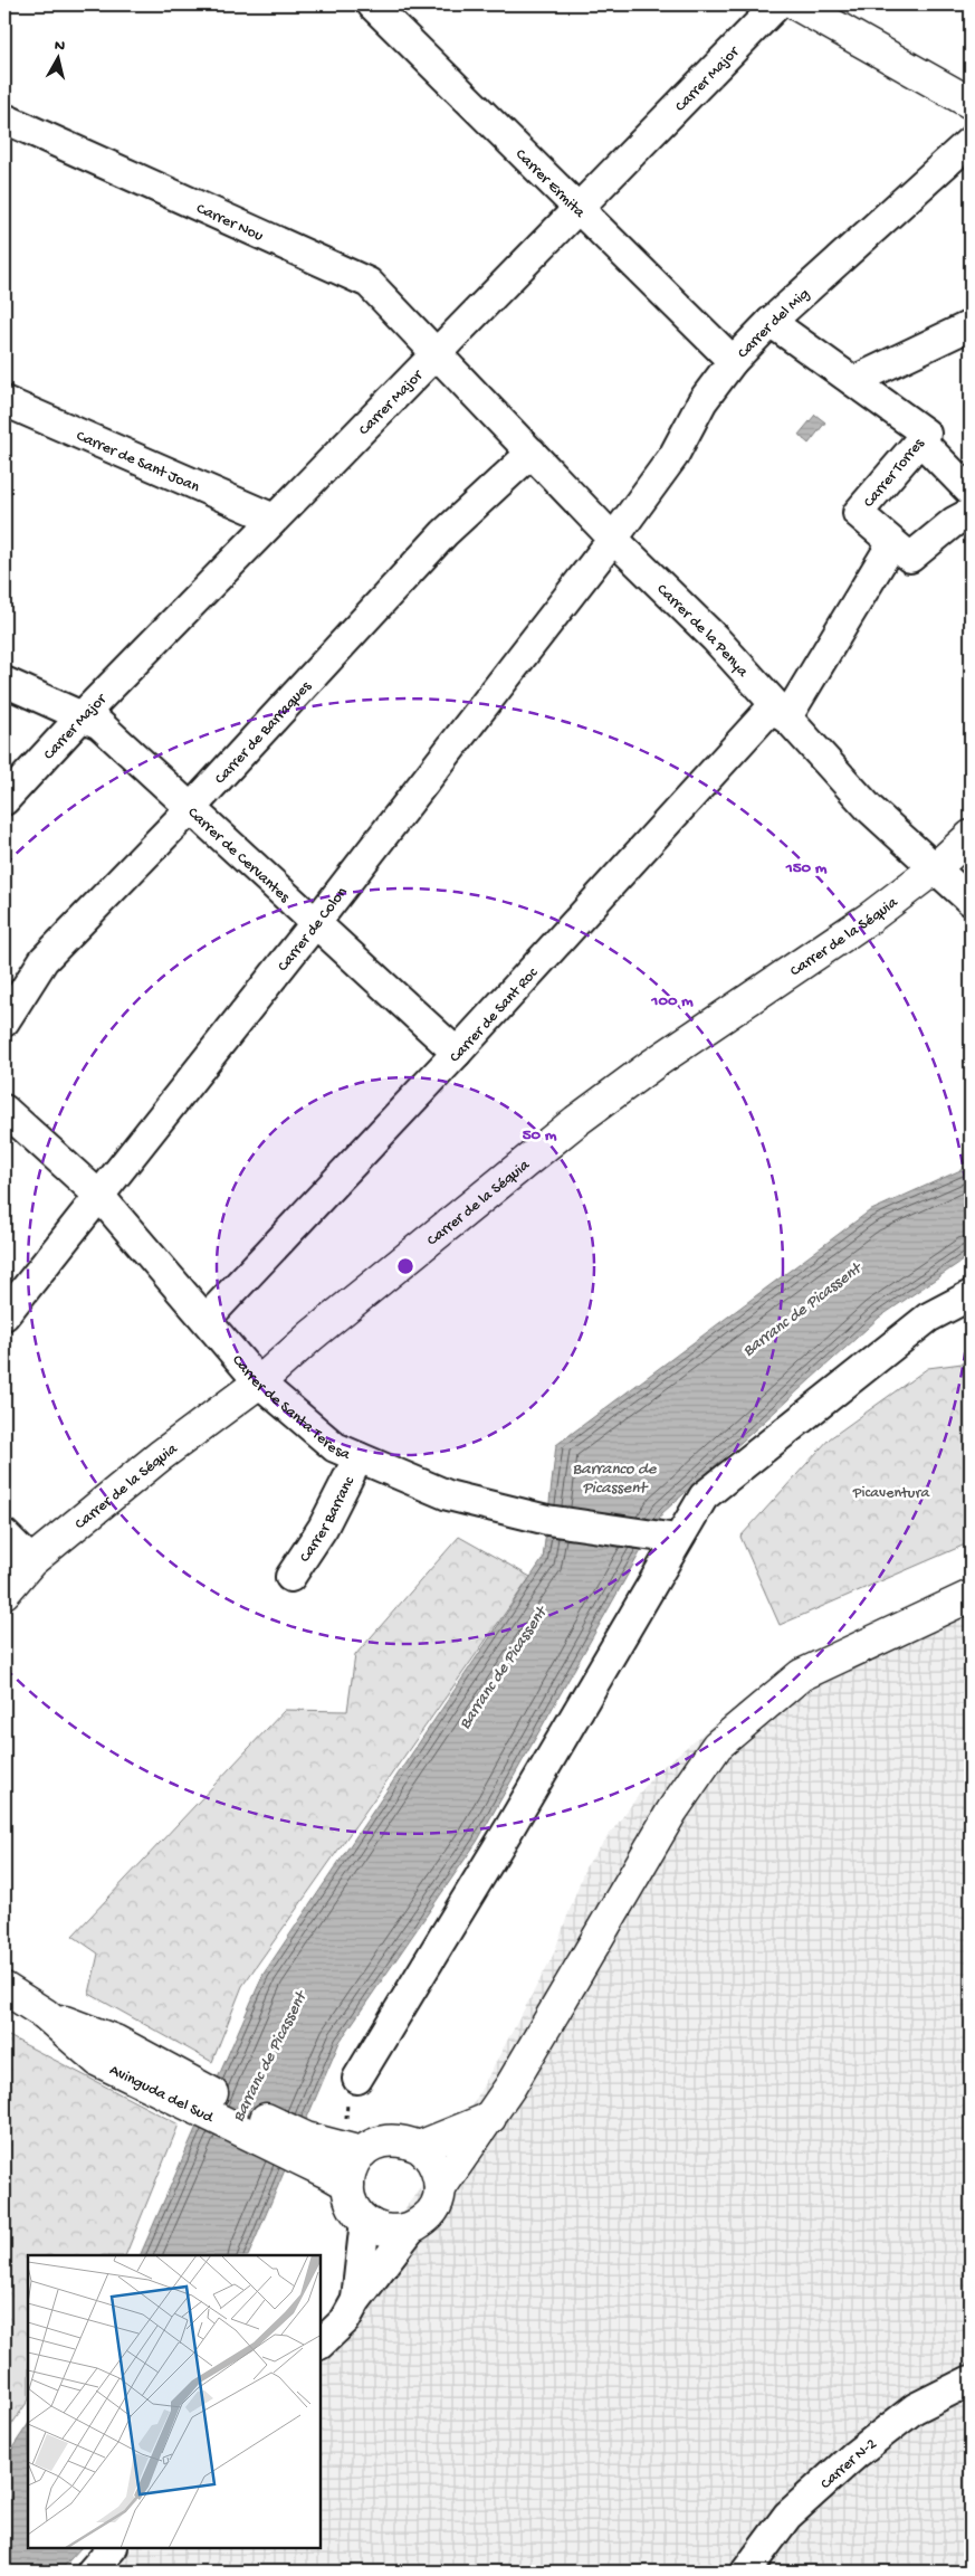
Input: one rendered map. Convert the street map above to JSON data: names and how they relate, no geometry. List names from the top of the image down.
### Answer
{
  "streets": {
    "street": [
      "Carrer Major",
      "Carrer Ermita",
      "Carrer Nou",
      "Carrer del Mig",
      "Carrer de Sant Joan",
      "Carrer Torres",
      "Carrer de la Penya",
      "Carrer de Barraques",
      "Carrer de Cervantes",
      "Carrer de Colon",
      "Carrer de la Séquia",
      "Carrer de Sant Roc",
      "Carrer de Santa Teresa",
      "Carrer Barranc",
      "Avinguda del Sud",
      "Carrer N-2"
    ]
  },
  "crossings": [
    ["Carrer Major", "Carrer Ermita"],
    ["Carrer Major", "Carrer Nou"],
    ["Carrer Major", "Carrer de Sant Joan"],
    ["Carrer Major", "Carrer de la Penya"],
    ["Carrer Major", "Carrer de Cervantes"],
    ["Carrer Ermita", "Carrer del Mig"],
    ["Carrer Nou", "Carrer de la Penya"],
    ["Carrer del Mig", "Carrer Torres"],
    ["Carrer del Mig", "Carrer de la Penya"],
    ["Carrer del Mig", "Carrer de Colon"],
    ["Carrer de la Penya", "Carrer de Barraques"],
    ["Carrer de la Penya", "Carrer de Colon"],
    ["Carrer de la Penya", "Carrer de la Séquia"],
    ["Carrer de la Penya", "Carrer de Sant Roc"],
    ["Carrer de Barraques", "Carrer de Cervantes"],
    ["Carrer de Cervantes", "Carrer de Colon"],
    ["Carrer de Cervantes", "Carrer de Sant Roc"],
    ["Carrer de Colon", "Carrer de Santa Teresa"],
    ["Carrer de la Séquia", "Carrer de Santa Teresa"],
    ["Carrer de Sant Roc", "Carrer de Santa Teresa"],
    ["Carrer de Santa Teresa", "Carrer Barranc"]
  ],
  "water": ["Barranc de Picassent", "Barranco de Picassent"],
  "parks": ["Picaventura"],
  "north": "top",
  "rings": ["150 m", "100 m", "50 m"]
}
